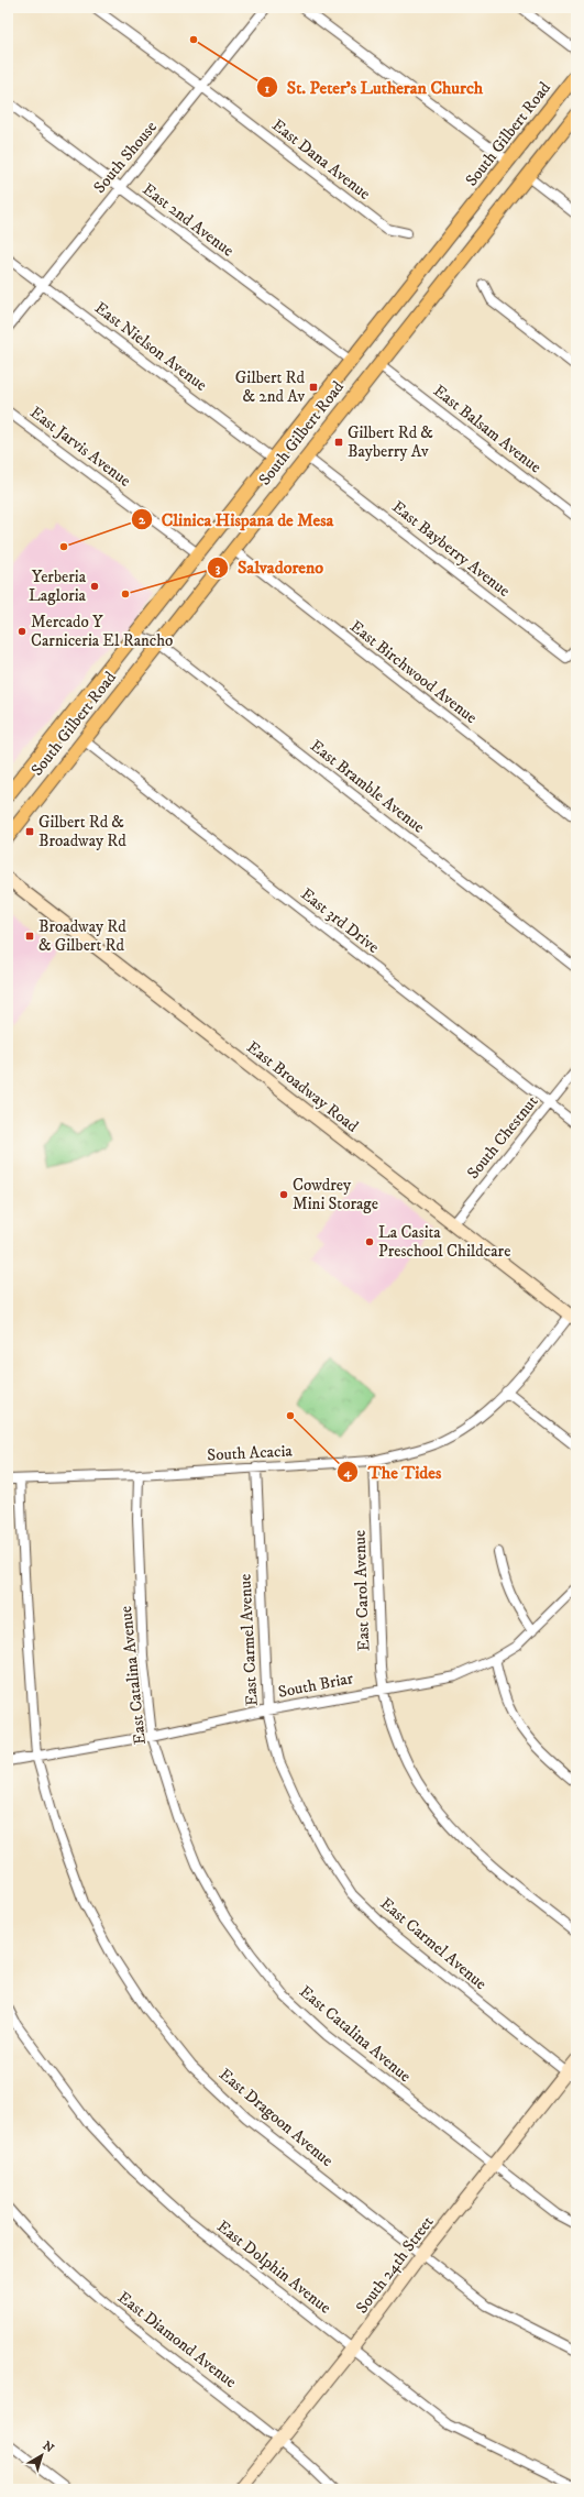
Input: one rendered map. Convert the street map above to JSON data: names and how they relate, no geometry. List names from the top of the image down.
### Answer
{
  "streets": {
    "main road": ["South Gilbert Road", "East Broadway Road", "South 24th Street"],
    "street": [
      "South Shouse",
      "East Dana Avenue",
      "East 2nd Avenue",
      "East Nielson Avenue",
      "East Balsam Avenue",
      "East Jarvis Avenue",
      "East Bayberry Avenue",
      "East Birchwood Avenue",
      "East Bramble Avenue",
      "East 3rd Drive",
      "South Chestnut",
      "South Acacia",
      "East Carol Avenue",
      "East Carmel Avenue",
      "East Catalina Avenue",
      "South Briar",
      "East Dragoon Avenue",
      "East Dolphin Avenue",
      "East Diamond Avenue"
    ]
  },
  "crossings": [
    ["South Gilbert Road", "East 2nd Avenue"],
    ["South Gilbert Road", "East Nielson Avenue"],
    ["South Gilbert Road", "East Balsam Avenue"],
    ["South Gilbert Road", "East Jarvis Avenue"],
    ["South Gilbert Road", "East Bayberry Avenue"],
    ["South Gilbert Road", "East Birchwood Avenue"],
    ["South Gilbert Road", "East Bramble Avenue"],
    ["South Gilbert Road", "East 3rd Drive"],
    ["South Shouse", "East Dana Avenue"],
    ["South Shouse", "East 2nd Avenue"],
    ["South Shouse", "East Nielson Avenue"],
    ["East 3rd Drive", "South Chestnut"],
    ["East Broadway Road", "South Chestnut"],
    ["East Broadway Road", "South Acacia"],
    ["South Acacia", "East Carol Avenue"],
    ["South Acacia", "East Carmel Avenue"],
    ["South Acacia", "East Catalina Avenue"],
    ["South Acacia", "East Dragoon Avenue"],
    ["East Carol Avenue", "South Briar"],
    ["East Carmel Avenue", "South Briar"],
    ["East Carmel Avenue", "South 24th Street"],
    ["East Catalina Avenue", "South Briar"],
    ["East Catalina Avenue", "South 24th Street"],
    ["South Briar", "East Dragoon Avenue"],
    ["East Dragoon Avenue", "South 24th Street"],
    ["South 24th Street", "East Dolphin Avenue"],
    ["South 24th Street", "East Diamond Avenue"]
  ],
  "places": {
    "other": [
      "St. Peter's Lutheran Church",
      "Clinica Hispana de Mesa",
      "Yerberia Lagloria",
      "Salvadoreno",
      "Mercado Y Carniceria El Rancho",
      "Cowdrey Mini Storage",
      "La Casita Preschool Childcare",
      "The Tides"
    ],
    "transit": [
      "Gilbert Rd & 2nd Av",
      "Gilbert Rd & Bayberry Av",
      "Gilbert Rd & Broadway Rd",
      "Broadway Rd & Gilbert Rd"
    ]
  },
  "north": "top right"
}
